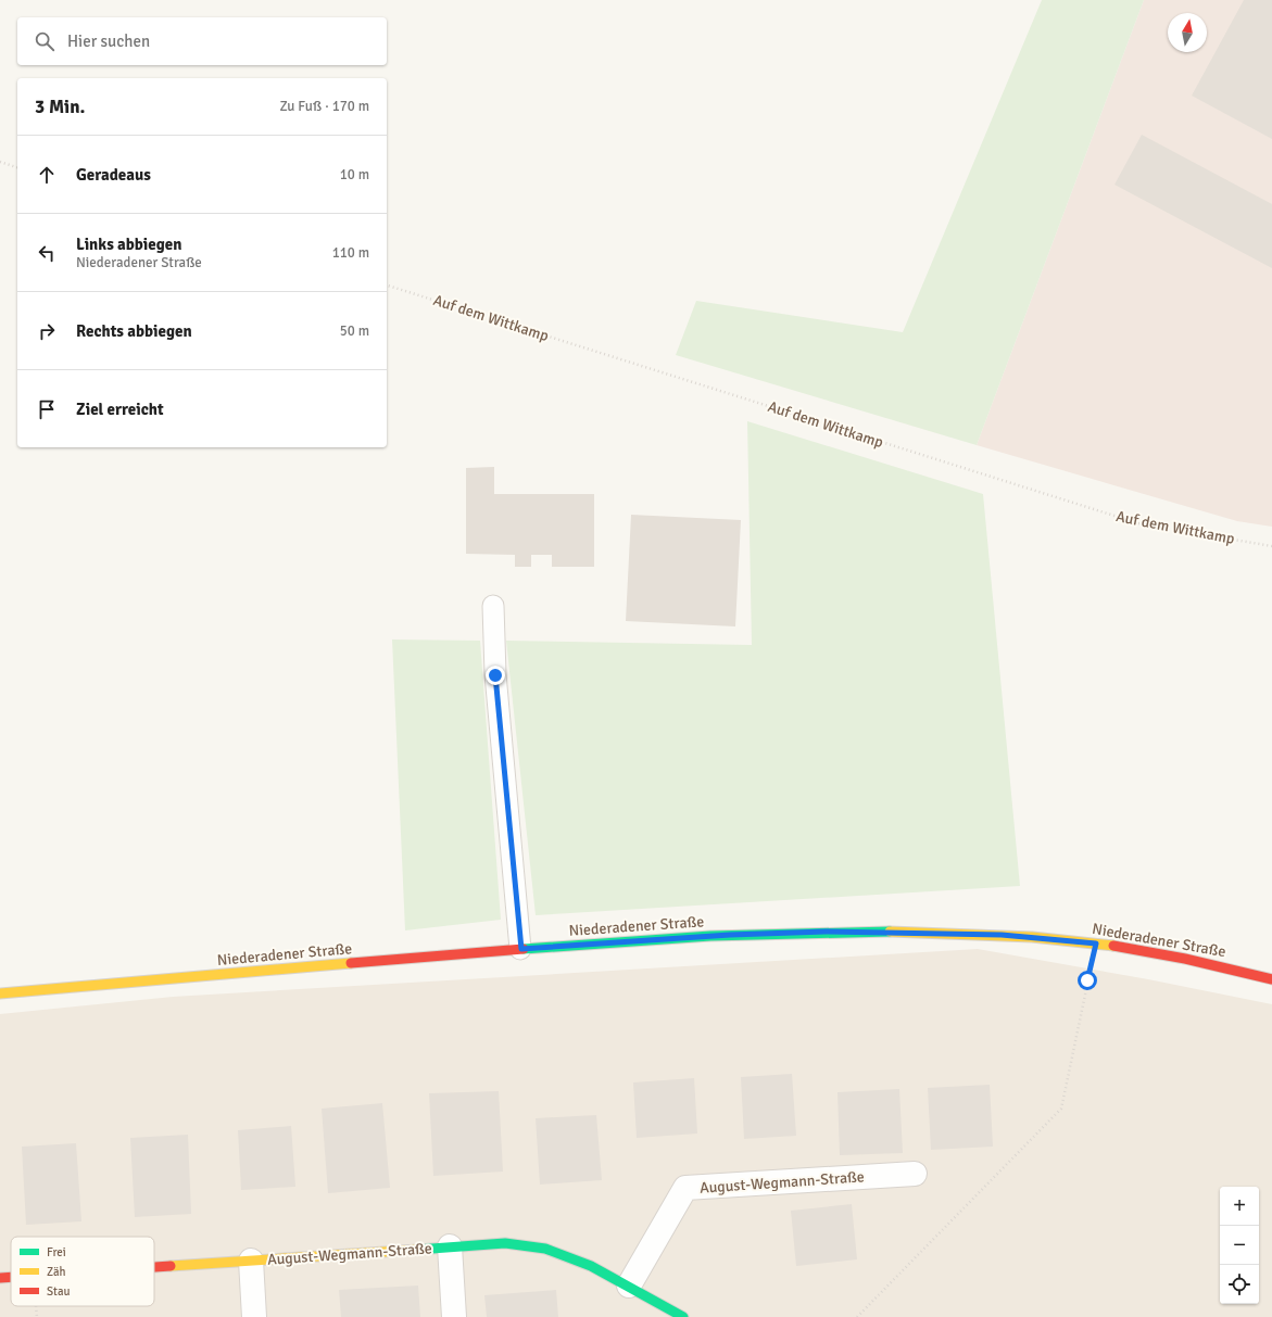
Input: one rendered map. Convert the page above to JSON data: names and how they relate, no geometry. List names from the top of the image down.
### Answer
{
  "streets": {
    "street": ["Niederadener Straße", "August-Wegmann-Straße"],
    "path": ["Auf dem Wittkamp"]
  },
  "legend": ["Frei", "Zäh", "Stau"],
  "north": "top",
  "page": {
    "search": "Hier suchen",
    "heading": ["3 Min.", "Zu Fuß · 170 m"],
    "list": [
      ["Geradeaus", "10 m"],
      ["Links abbiegen", "Niederadener Straße", "110 m"],
      ["Rechts abbiegen", "50 m"],
      "Ziel erreicht"
    ],
    "map_buttons": ["+", "−"]
  }
}
